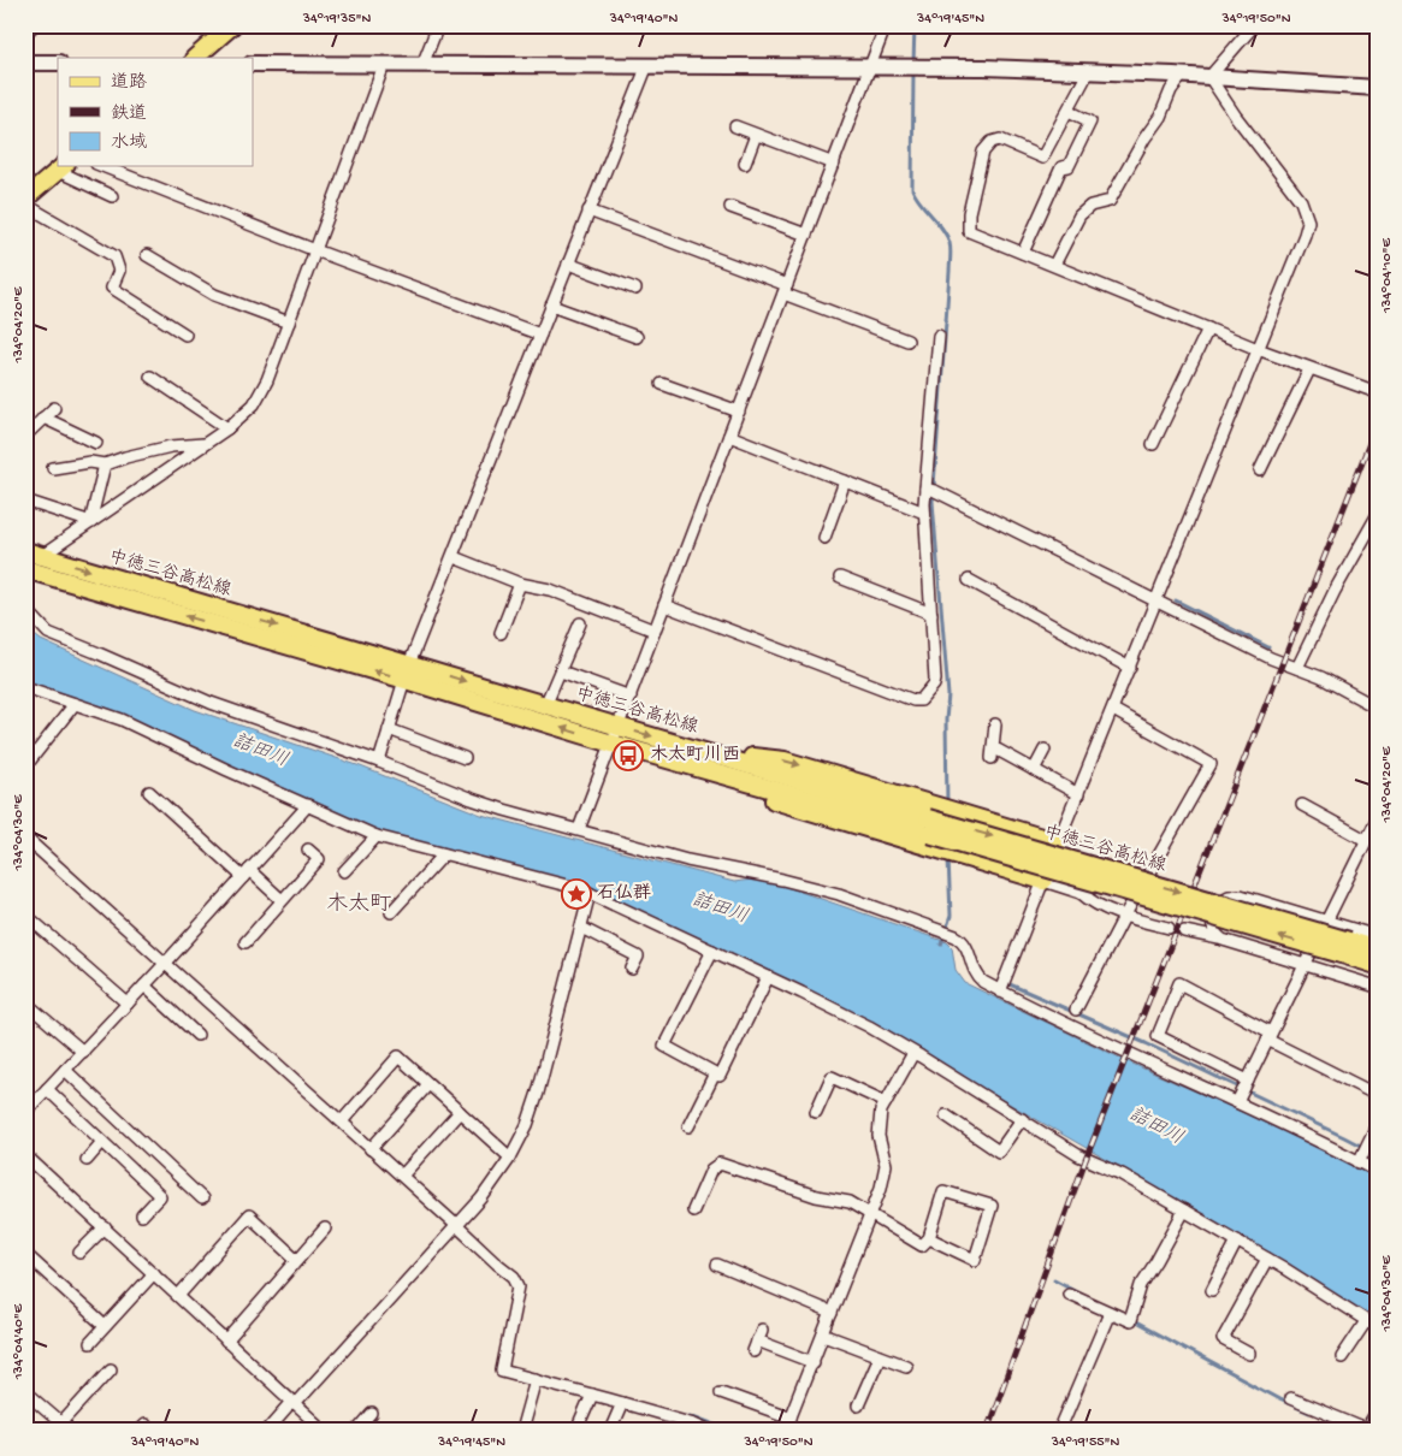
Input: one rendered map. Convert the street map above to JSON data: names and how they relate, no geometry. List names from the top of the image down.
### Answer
{
  "streets": {
    "main road": ["中徳三谷高松線"]
  },
  "districts": ["木太町"],
  "water": ["詰田川"],
  "places": {
    "bus stop": ["木太町川西"],
    "place": ["石仏群"]
  },
  "legend": ["道路", "鉄道", "水域"],
  "coordinates": [
    "34°19'35\"N",
    "34°19'40\"N",
    "34°19'45\"N",
    "34°19'50\"N",
    "134°04'10\"E",
    "134°04'20\"E",
    "134°04'30\"E",
    "134°04'40\"E",
    "34°19'55\"N"
  ]
}
